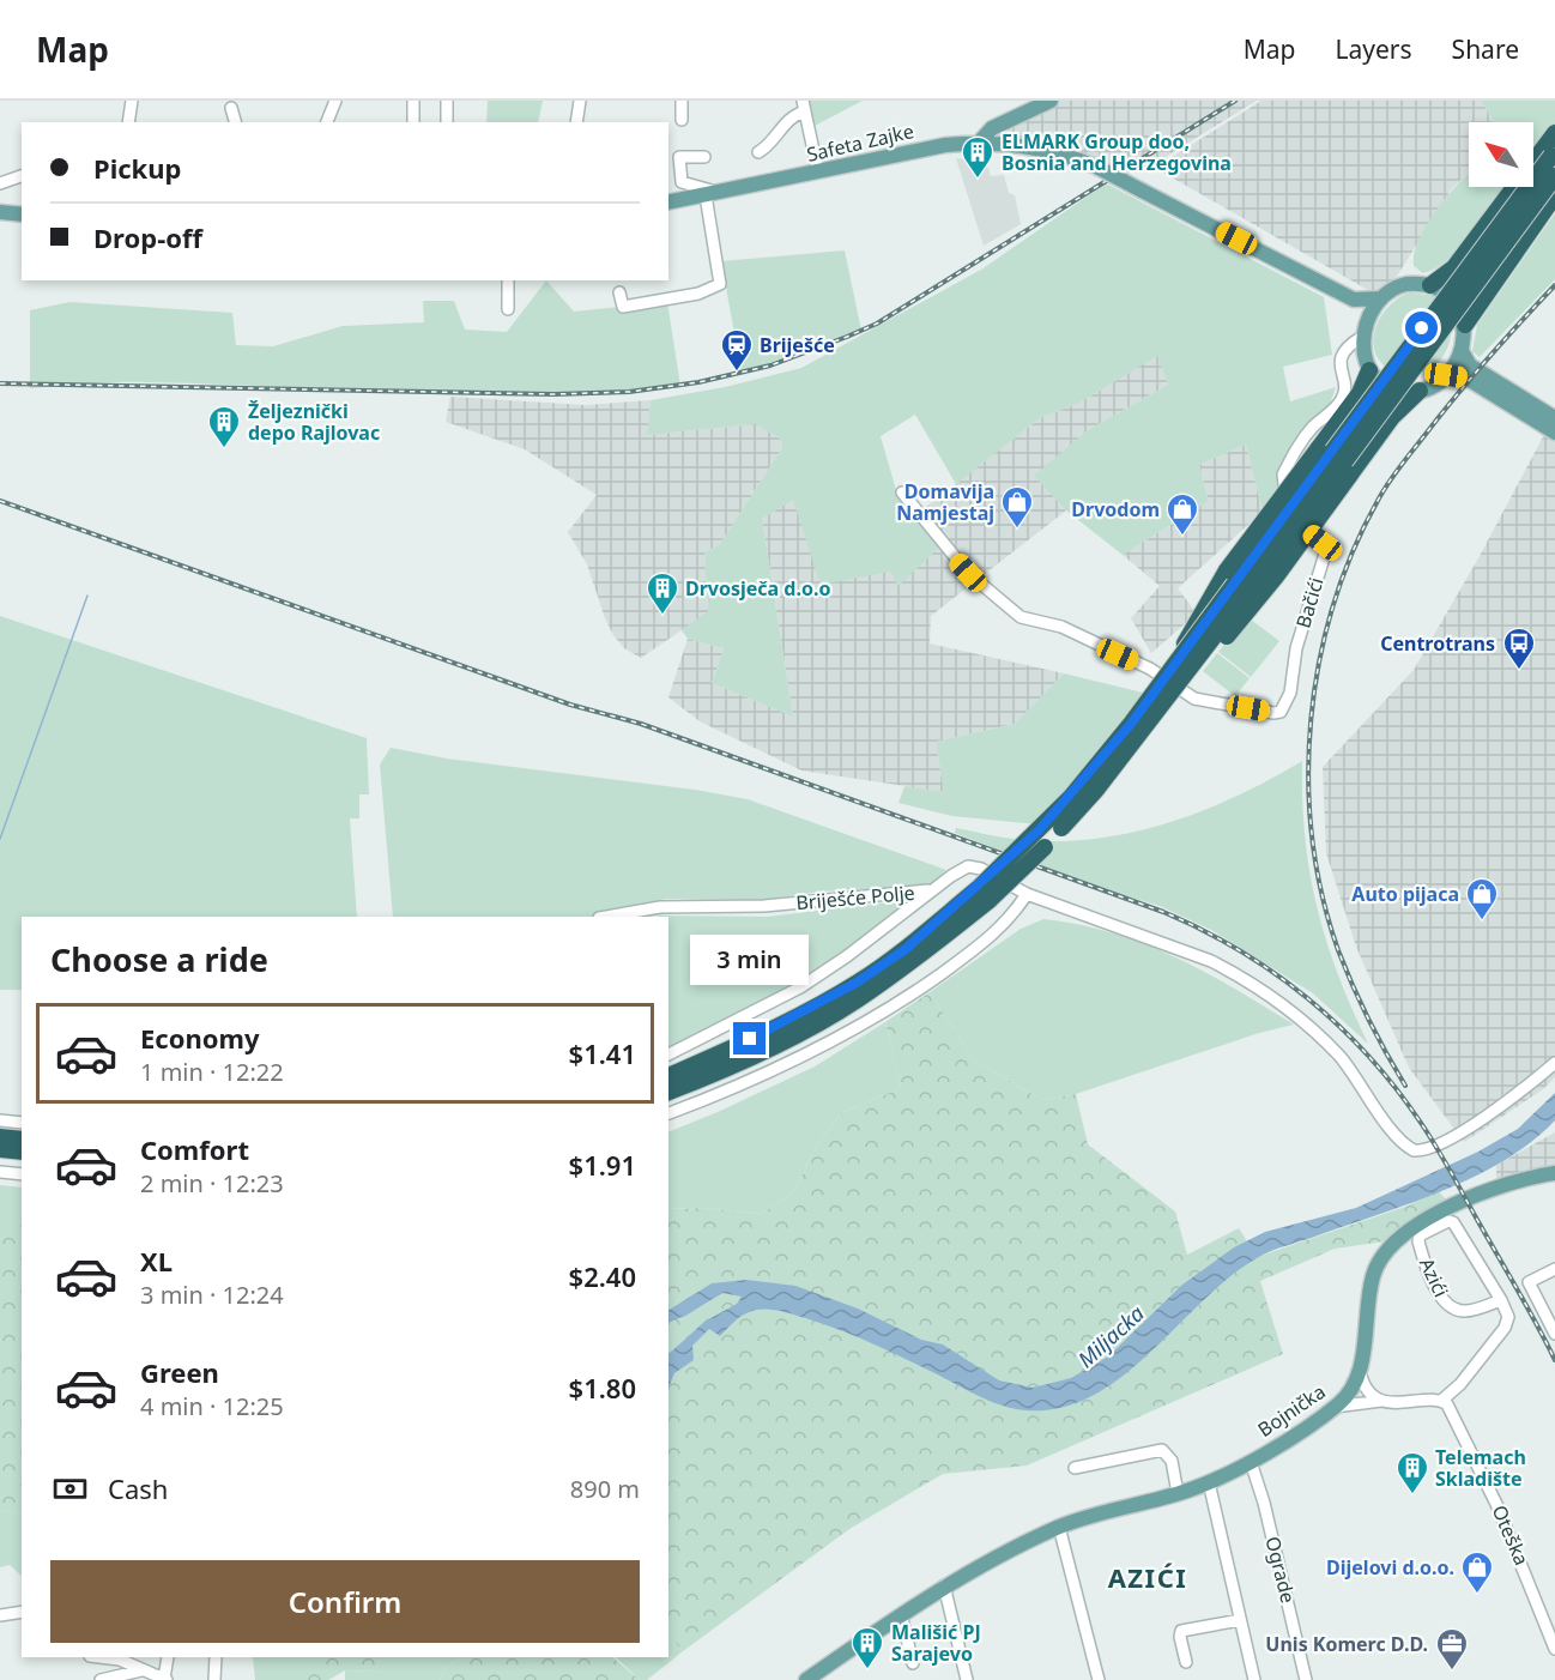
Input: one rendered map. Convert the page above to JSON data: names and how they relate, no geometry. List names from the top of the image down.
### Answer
{
  "streets": {
    "main road": ["Safeta Zajke", "Bojnička"],
    "street": [
      "Bačići",
      "Briješće Polje",
      "Azići",
      "Oteška",
      "Ograde"
    ]
  },
  "crossings": [
    ["Bojnička", "Ograde"]
  ],
  "districts": ["AZIĆI"],
  "water": ["Miljacka"],
  "places": {
    "building": [
      "ELMARK Group doo, Bosnia and Herzegovina",
      "Željeznički depo Rajlovac",
      "Drvosječa d.o.o",
      "Telemach Skladište",
      "Mališić PJ Sarajevo"
    ],
    "station": ["Briješće"],
    "shop": [
      "Domavija Namjestaj",
      "Drvodom",
      "Auto pijaca",
      "Dijelovi d.o.o."
    ],
    "bus stop": ["Centrotrans"],
    "office": ["Unis Komerc D.D."]
  },
  "north": "top left",
  "page": {
    "header": "Map",
    "nav": ["Map", "Layers", "Share"],
    "banner": ["Pickup", "Drop-off"],
    "heading": "Choose a ride",
    "bubble": "3 min",
    "list": [
      {
        "name": "Economy",
        "note": "1 min · 12:22",
        "value": "$1.41"
      },
      {
        "name": "Comfort",
        "note": "2 min · 12:23",
        "value": "$1.91"
      },
      {
        "name": "XL",
        "note": "3 min · 12:24",
        "value": "$2.40"
      },
      {
        "name": "Green",
        "note": "4 min · 12:25",
        "value": "$1.80"
      }
    ],
    "pay": ["Cash", "890 m"],
    "buttons": "Confirm"
  }
}
